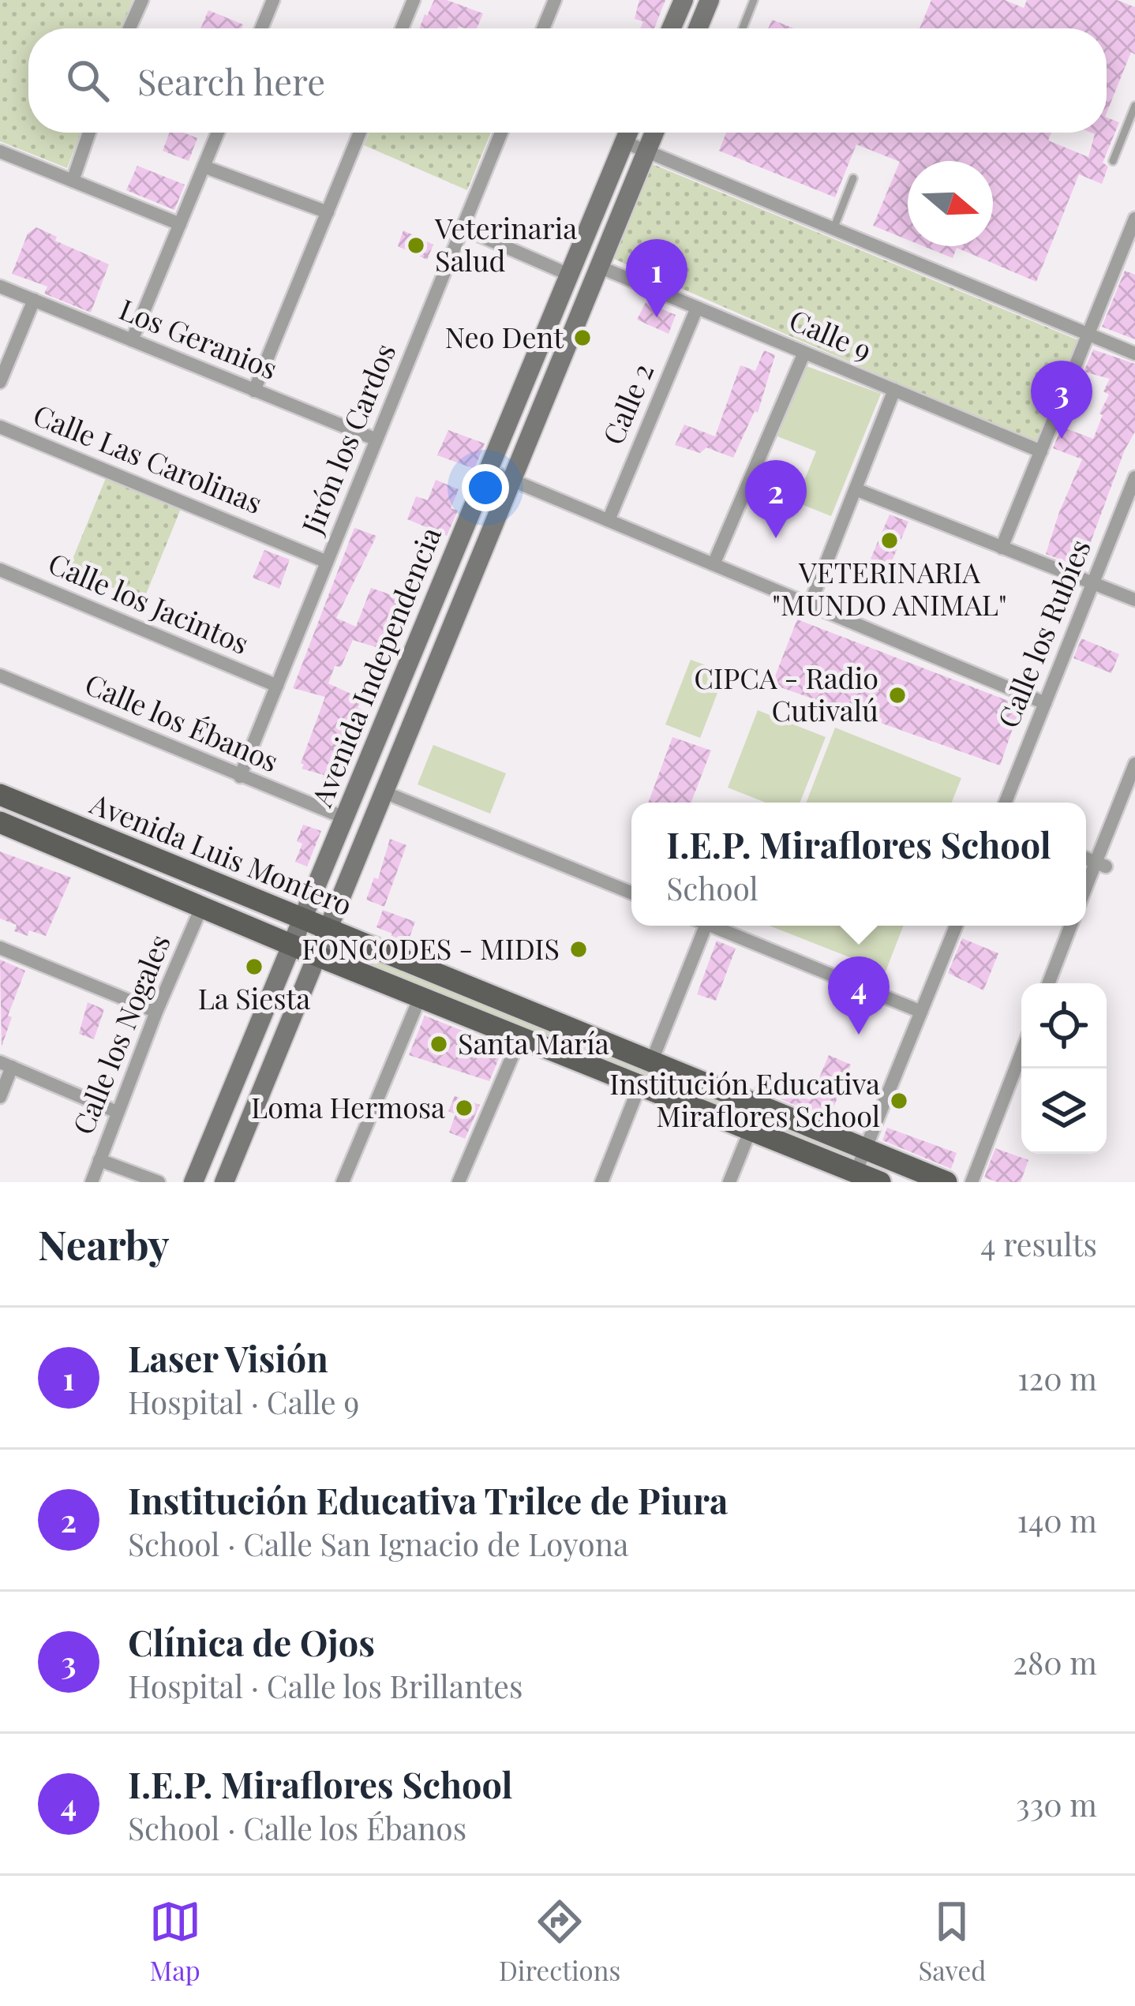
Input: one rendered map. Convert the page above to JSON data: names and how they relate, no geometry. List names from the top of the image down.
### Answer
{
  "streets": {
    "main road": ["Avenida Independencia", "Avenida Luis Montero"],
    "street": [
      "Calle 9",
      "Los Geranios",
      "Calle 2",
      "Jirón los Cardos",
      "Calle Las Carolinas",
      "Calle los Jacintos",
      "Calle los Rubíes",
      "Calle los Ébanos",
      "Calle los Nogales"
    ]
  },
  "crossings": [
    ["Calle 9", "Calle 2"],
    ["Calle 9", "Avenida Independencia"],
    ["Los Geranios", "Jirón los Cardos"],
    ["Jirón los Cardos", "Calle Las Carolinas"],
    ["Jirón los Cardos", "Calle los Jacintos"],
    ["Jirón los Cardos", "Calle los Ébanos"],
    ["Avenida Independencia", "Calle los Ébanos"],
    ["Avenida Independencia", "Avenida Luis Montero"],
    ["Avenida Luis Montero", "Calle los Nogales"]
  ],
  "places": [
    "Veterinaria Salud",
    "Neo Dent",
    "VETERINARIA \"MUNDO ANIMAL\"",
    "CIPCA - Radio Cutivalú",
    "FONCODES - MIDIS",
    "La Siesta",
    "Santa María",
    "Institución Educativa Miraflores School",
    "Loma Hermosa"
  ],
  "north": "right",
  "page": {
    "search": "Search here",
    "pins": [
      "1",
      "3",
      "2",
      "4"
    ],
    "popup": ["I.E.P. Miraflores School", "School"],
    "heading": ["Nearby", "4 results"],
    "list": [
      {
        "mark": "1",
        "name": "Laser Visión",
        "note": "Hospital · Calle 9",
        "value": "120 m"
      },
      {
        "mark": "2",
        "name": "Institución Educativa Trilce de Piura",
        "note": "School · Calle San Ignacio de Loyona",
        "value": "140 m"
      },
      {
        "mark": "3",
        "name": "Clínica de Ojos",
        "note": "Hospital · Calle los Brillantes",
        "value": "280 m"
      },
      {
        "mark": "4",
        "name": "I.E.P. Miraflores School",
        "note": "School · Calle los Ébanos",
        "value": "330 m"
      }
    ],
    "nav": ["Map", "Directions", "Saved"]
  }
}
